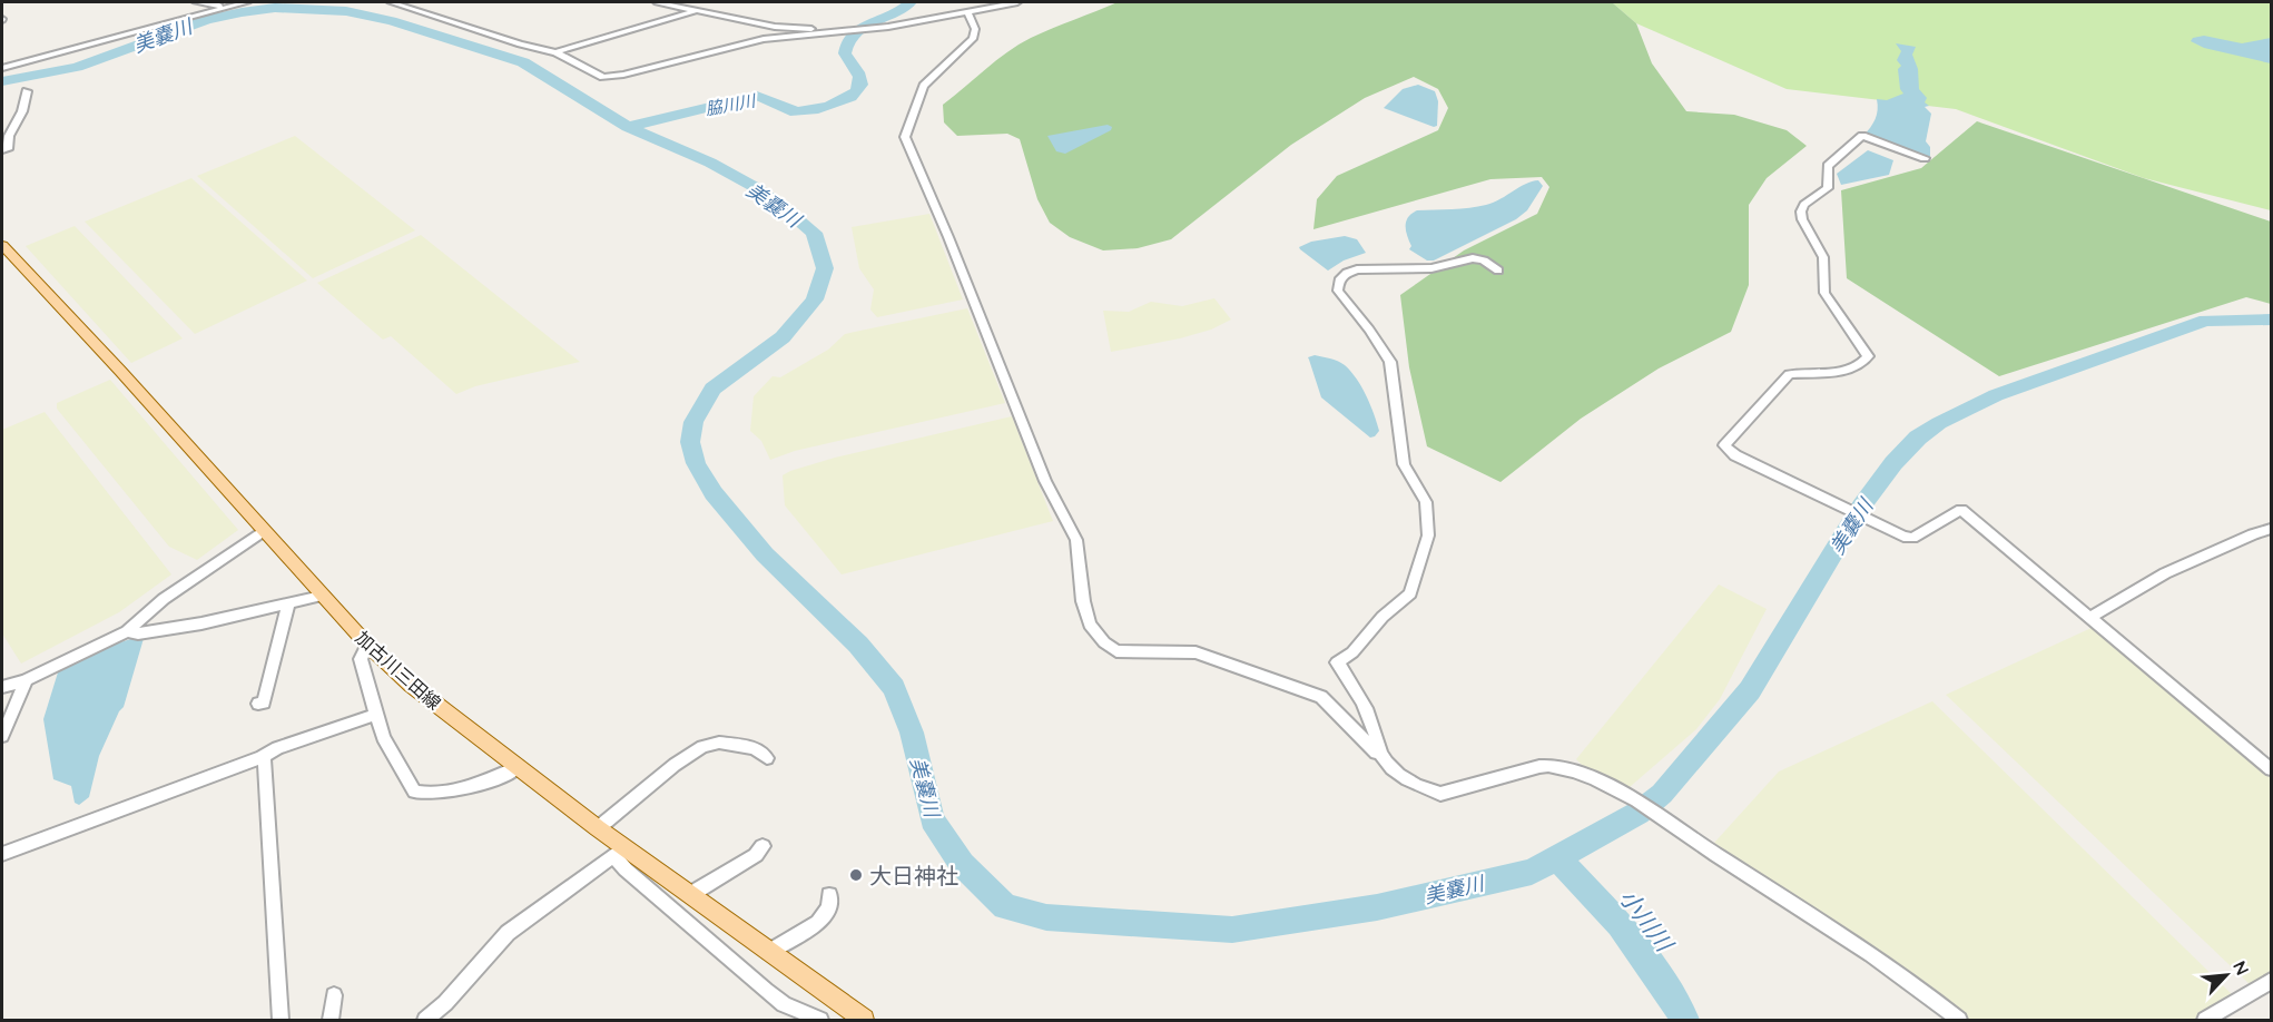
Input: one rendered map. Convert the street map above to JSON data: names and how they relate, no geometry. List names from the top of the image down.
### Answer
{
  "streets": {
    "main road": ["加古川三田線"]
  },
  "water": ["美嚢川", "脇川川", "小川川"],
  "places": ["大日神社"],
  "north": "top right"
}
